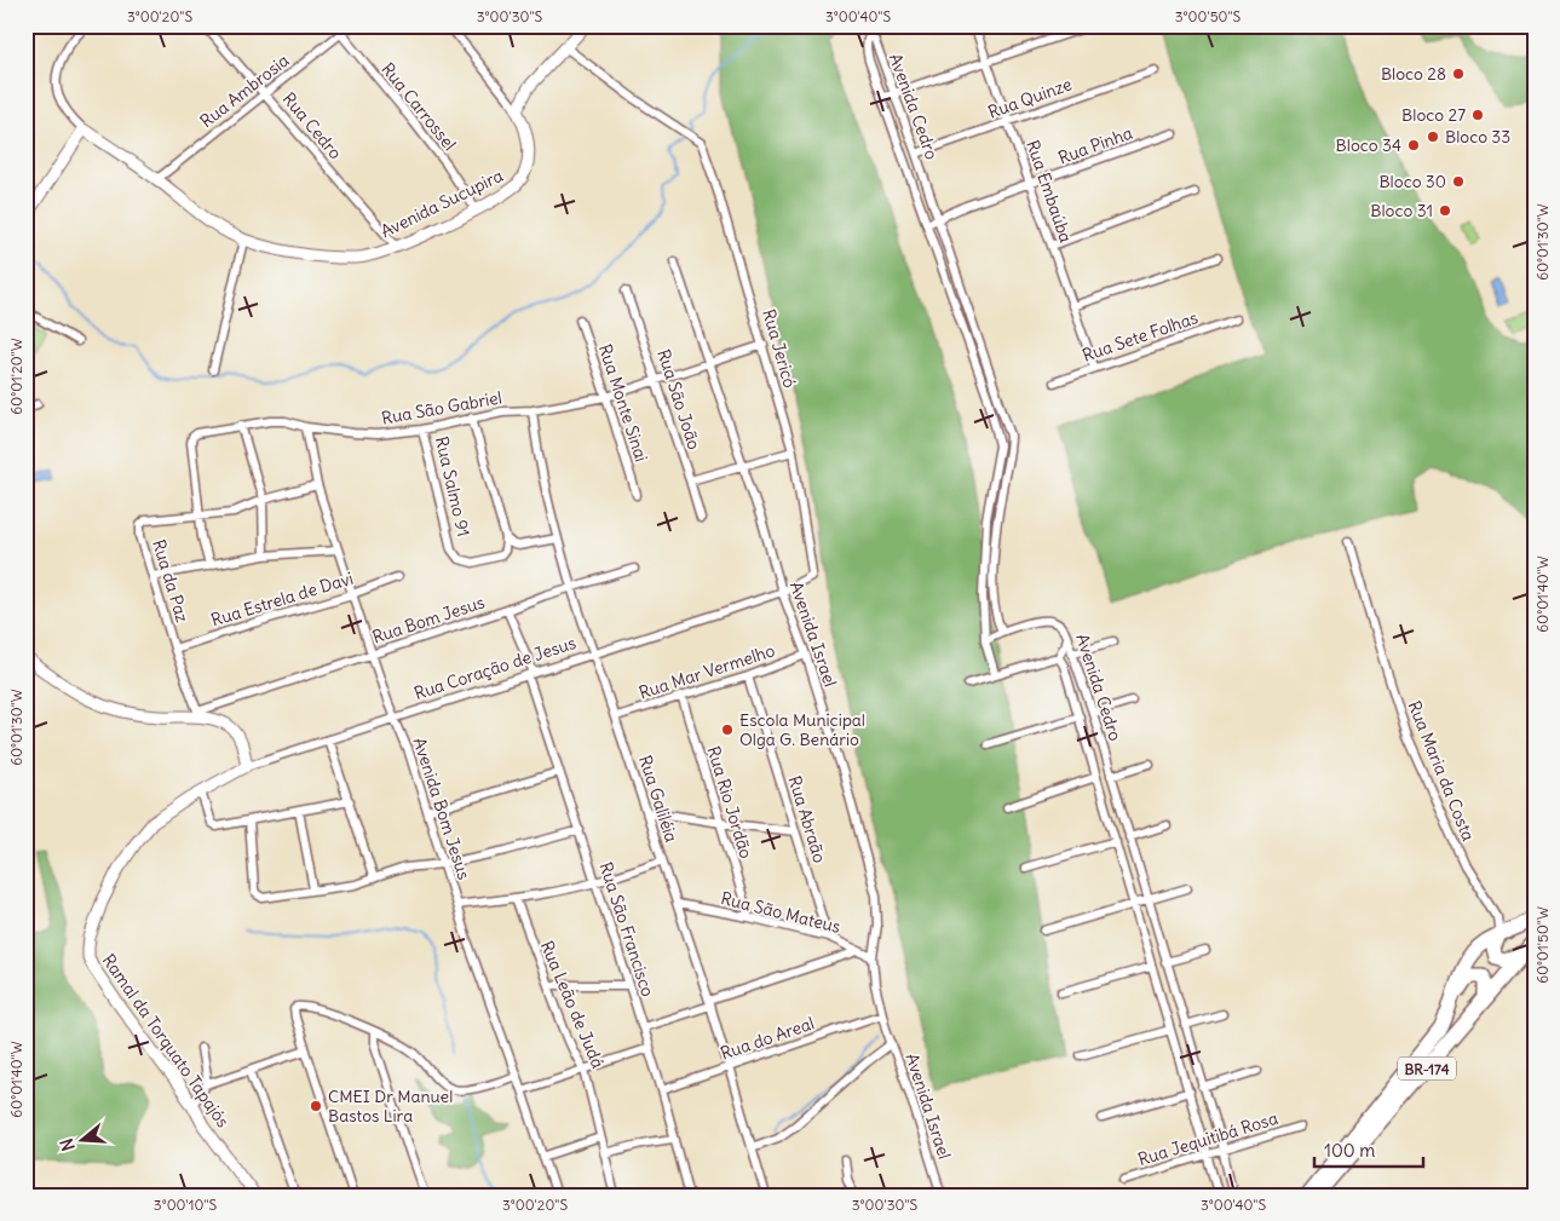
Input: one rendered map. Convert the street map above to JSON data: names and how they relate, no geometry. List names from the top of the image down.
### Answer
{
  "streets": {
    "highway": ["BR-174"],
    "street": [
      "Rua Ambrosia",
      "Rua Quinze",
      "Rua Carrossel",
      "Avenida Cedro",
      "Rua Cedro",
      "Rua Pinha",
      "Rua Embaúba",
      "Avenida Sucupira",
      "Rua Sete Folhas",
      "Rua Jericó",
      "Rua São João",
      "Rua Monte Sinai",
      "Rua São Gabriel",
      "Rua Salmo 91",
      "Rua da Paz",
      "Rua Estrela de Davi",
      "Rua Bom Jesus",
      "Avenida Israel",
      "Rua Coração de Jesus",
      "Rua Mar Vermelho",
      "Rua Maria da Costa",
      "Rua Galiléia",
      "Rua Rio Jordão",
      "Avenida Bom Jesus",
      "Rua Abraão",
      "Rua São Mateus",
      "Rua São Francisco",
      "Rua Leão de Judá",
      "Rua do Areal",
      "Ramal da Torquato Tapajós",
      "Rua Jequitibá Rosa"
    ]
  },
  "crossings": [
    ["Rua Ambrosia", "Rua Carrossel"],
    ["Rua Ambrosia", "Rua Cedro"],
    ["Rua Ambrosia", "Avenida Sucupira"],
    ["Rua Quinze", "Avenida Cedro"],
    ["Rua Quinze", "Rua Embaúba"],
    ["Rua Carrossel", "Avenida Sucupira"],
    ["Avenida Cedro", "Rua Pinha"],
    ["Avenida Cedro", "Rua Jequitibá Rosa"],
    ["Rua Cedro", "Avenida Sucupira"],
    ["Rua Pinha", "Rua Embaúba"],
    ["Rua Embaúba", "Rua Sete Folhas"],
    ["Rua Jericó", "Rua São Gabriel"],
    ["Rua Jericó", "Rua Coração de Jesus"],
    ["Rua São João", "Rua São Gabriel"],
    ["Rua Monte Sinai", "Rua São Gabriel"],
    ["Rua São Gabriel", "Rua Salmo 91"],
    ["Rua São Gabriel", "Rua da Paz"],
    ["Rua São Gabriel", "Avenida Israel"],
    ["Rua São Gabriel", "Rua Galiléia"],
    ["Rua São Gabriel", "Avenida Bom Jesus"],
    ["Rua da Paz", "Rua Estrela de Davi"],
    ["Rua da Paz", "Rua Bom Jesus"],
    ["Rua da Paz", "Avenida Bom Jesus"],
    ["Rua Estrela de Davi", "Avenida Bom Jesus"],
    ["Rua Bom Jesus", "Rua Galiléia"],
    ["Rua Bom Jesus", "Avenida Bom Jesus"],
    ["Rua Bom Jesus", "Rua São Francisco"],
    ["Avenida Israel", "Rua Coração de Jesus"],
    ["Avenida Israel", "Rua Mar Vermelho"],
    ["Avenida Israel", "Rua São Mateus"],
    ["Avenida Israel", "Rua do Areal"],
    ["Rua Coração de Jesus", "Rua Galiléia"],
    ["Rua Coração de Jesus", "Avenida Bom Jesus"],
    ["Rua Coração de Jesus", "Rua São Francisco"],
    ["Rua Coração de Jesus", "Ramal da Torquato Tapajós"],
    ["Rua Mar Vermelho", "Rua Galiléia"],
    ["Rua Mar Vermelho", "Rua Rio Jordão"],
    ["Rua Mar Vermelho", "Rua Abraão"],
    ["Rua Maria da Costa", "BR-174"],
    ["Rua Galiléia", "Rua São Mateus"],
    ["Rua Galiléia", "Rua do Areal"],
    ["Rua Rio Jordão", "Rua São Mateus"],
    ["Rua Abraão", "Rua São Mateus"],
    ["Rua São Francisco", "Rua do Areal"]
  ],
  "places": [
    "Bloco 28",
    "Bloco 27",
    "Bloco 33",
    "Bloco 34",
    "Bloco 30",
    "Bloco 31",
    "Escola Municipal Olga G. Benário",
    "CMEI Dr Manuel Bastos Lira"
  ],
  "scale_bar": "100 m",
  "north": "left",
  "coordinates": [
    "3°00'20\"S",
    "3°00'30\"S",
    "3°00'40\"S",
    "3°00'50\"S",
    "60°01'30\"W",
    "60°01'20\"W",
    "60°01'40\"W",
    "60°01'50\"W",
    "3°00'10\"S"
  ]
}
